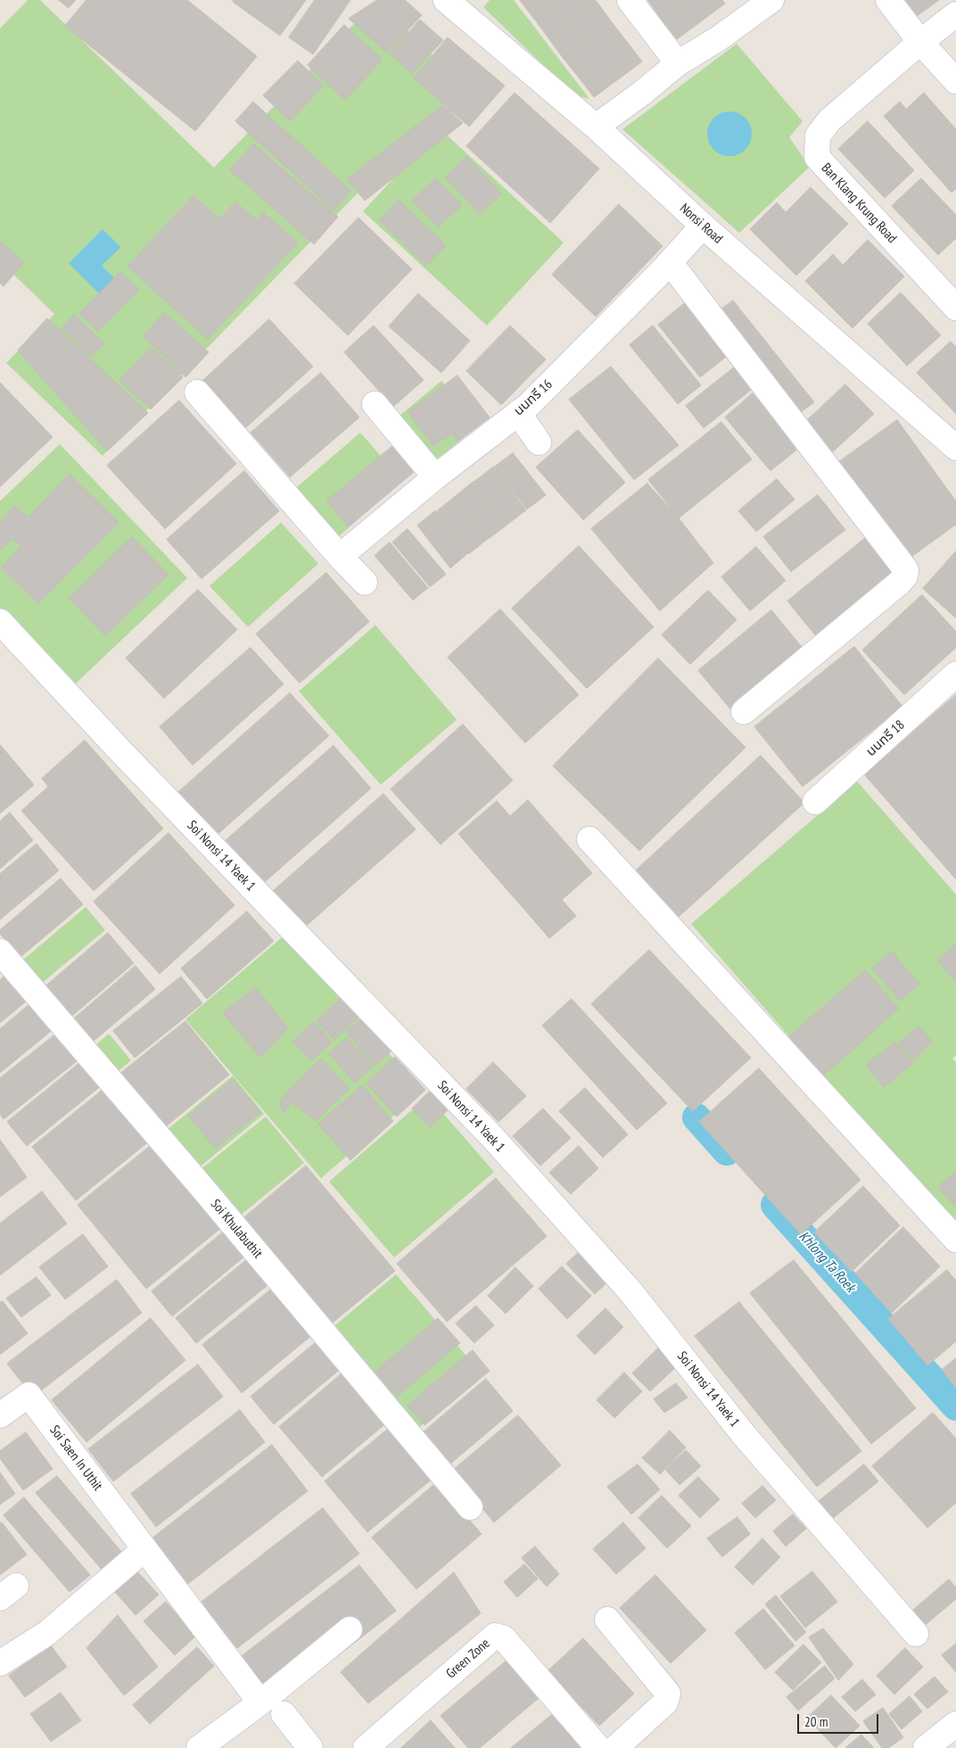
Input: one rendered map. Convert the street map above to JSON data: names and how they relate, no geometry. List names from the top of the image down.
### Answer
{
  "streets": {
    "street": [
      "Ban Klang Krung Road",
      "Nonsi Road",
      "นนทรี 16",
      "นนทรี 18",
      "Soi Nonsi 14 Yaek 1",
      "Soi Khulabuthit",
      "Soi Saen In Uthit",
      "Green Zone"
    ]
  },
  "crossings": [
    ["Nonsi Road", "นนทรี 16"]
  ],
  "water": ["Khlong Ta Roek"],
  "scale_bar": "20 m"
}
